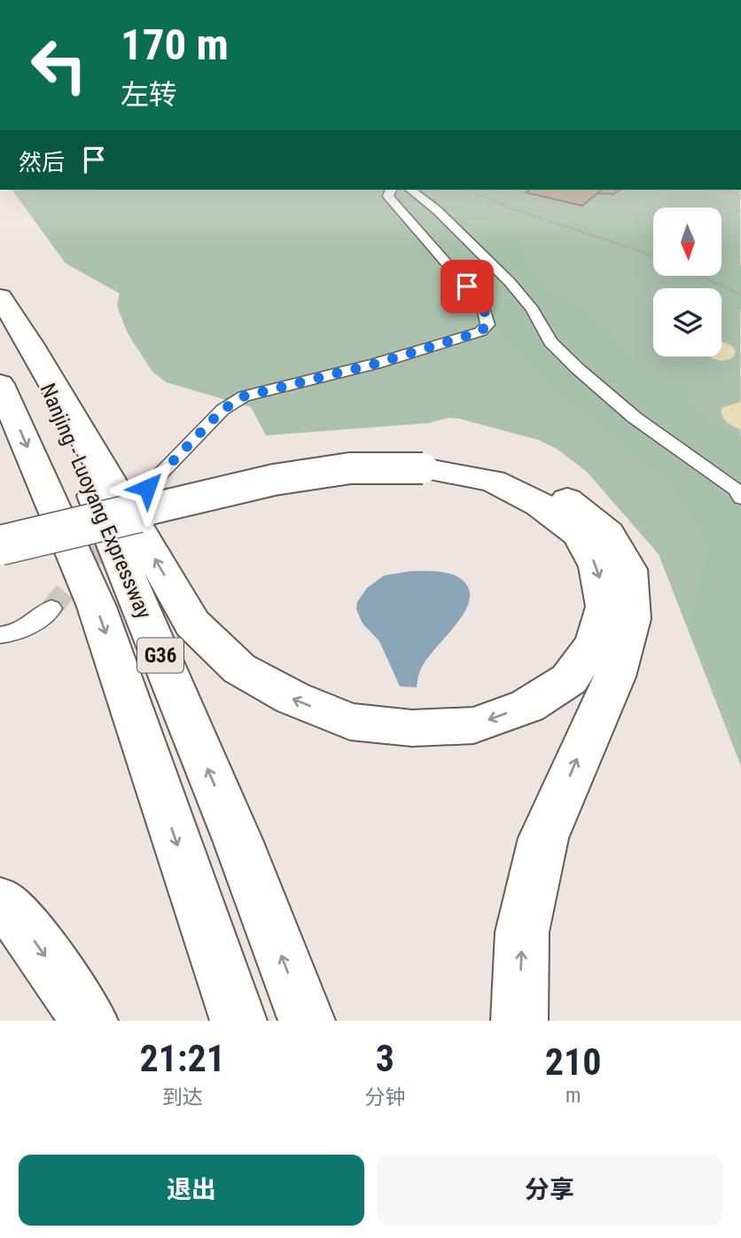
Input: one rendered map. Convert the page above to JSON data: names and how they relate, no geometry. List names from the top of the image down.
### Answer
{
  "streets": {
    "highway": ["Nanjing - Luoyang Expressway", "G36"]
  },
  "north": "bottom",
  "page": {
    "turn": ["170 m", "左转"],
    "then": "然后",
    "eta": [
      "21:21",
      "到达",
      "3",
      "分钟",
      "210",
      "m"
    ],
    "buttons": ["退出", "分享"]
  }
}
